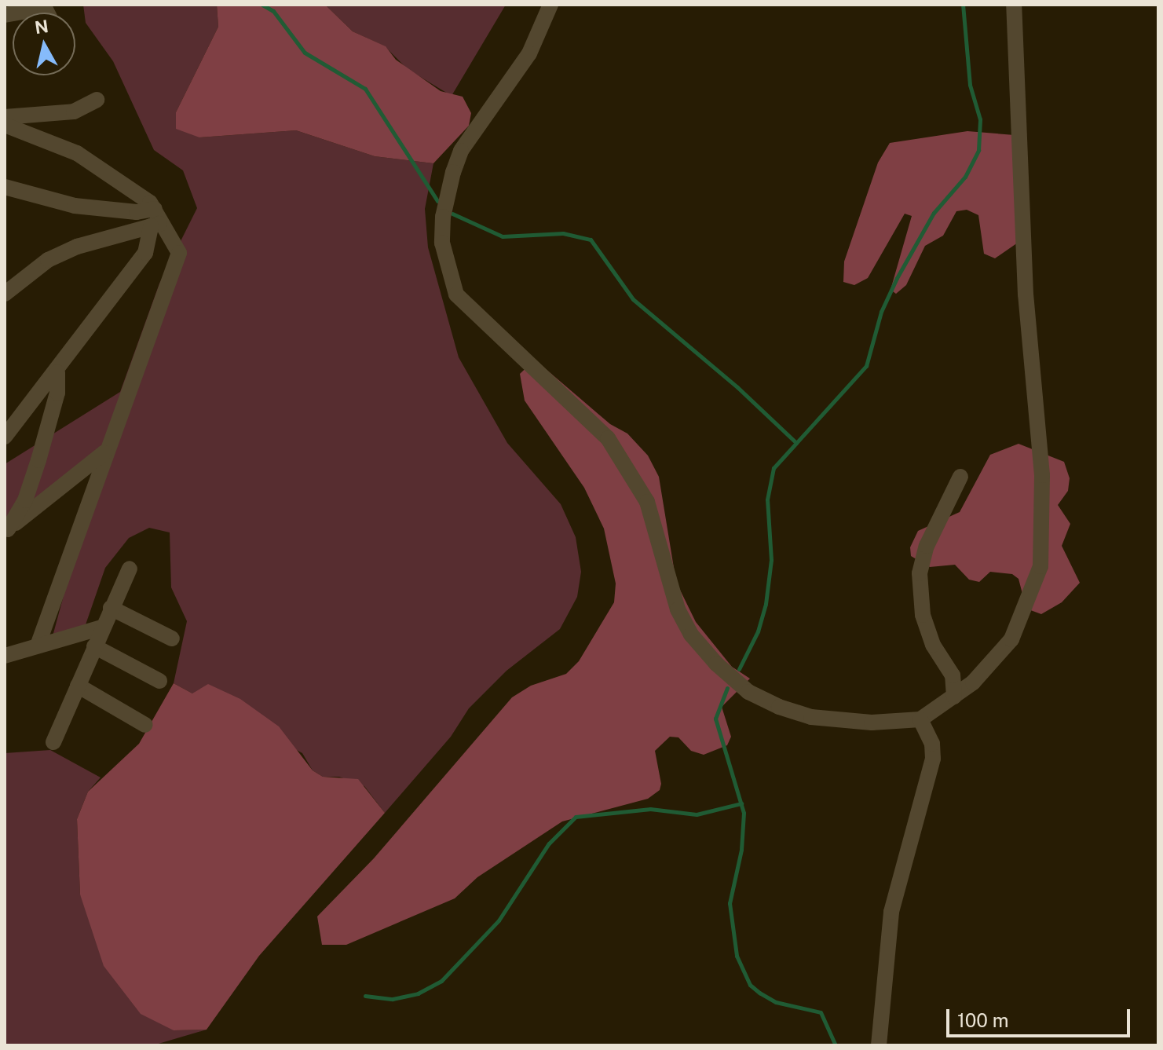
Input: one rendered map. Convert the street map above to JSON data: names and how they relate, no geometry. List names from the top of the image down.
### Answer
{
  "scale_bar": "100 m",
  "north": "top"
}
